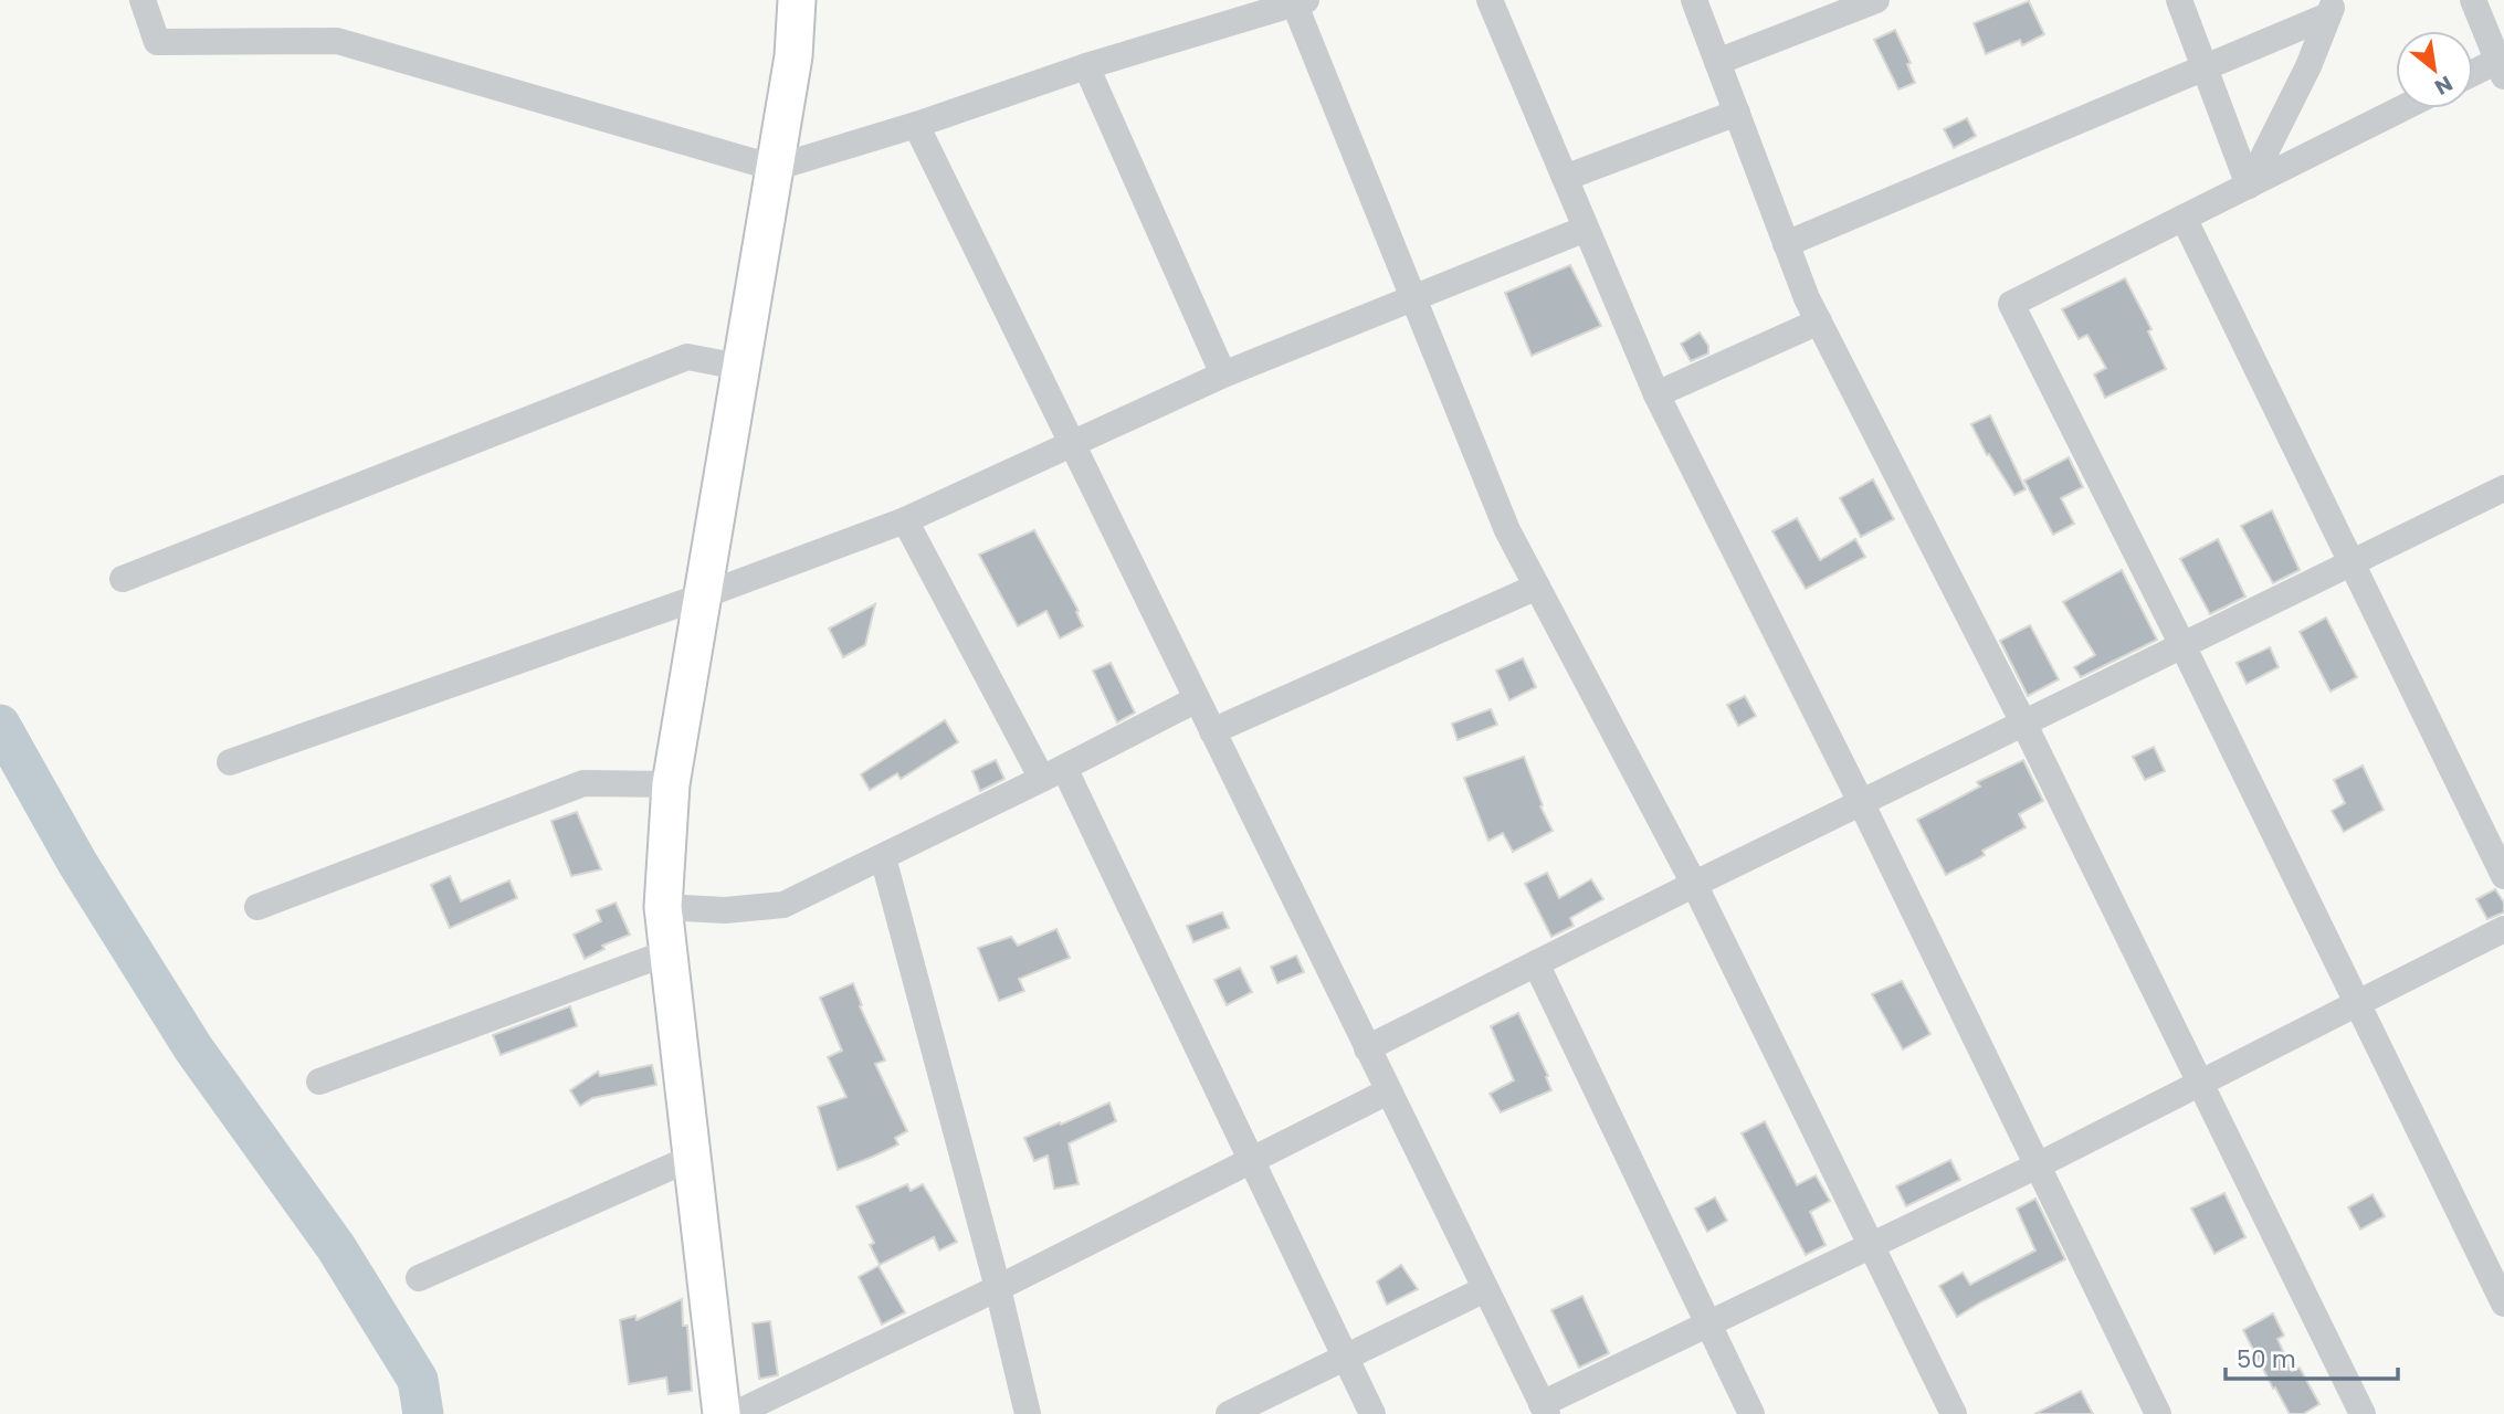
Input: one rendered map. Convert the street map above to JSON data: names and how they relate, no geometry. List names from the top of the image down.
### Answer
{
  "scale_bar": "50 m",
  "north": "bottom right"
}
